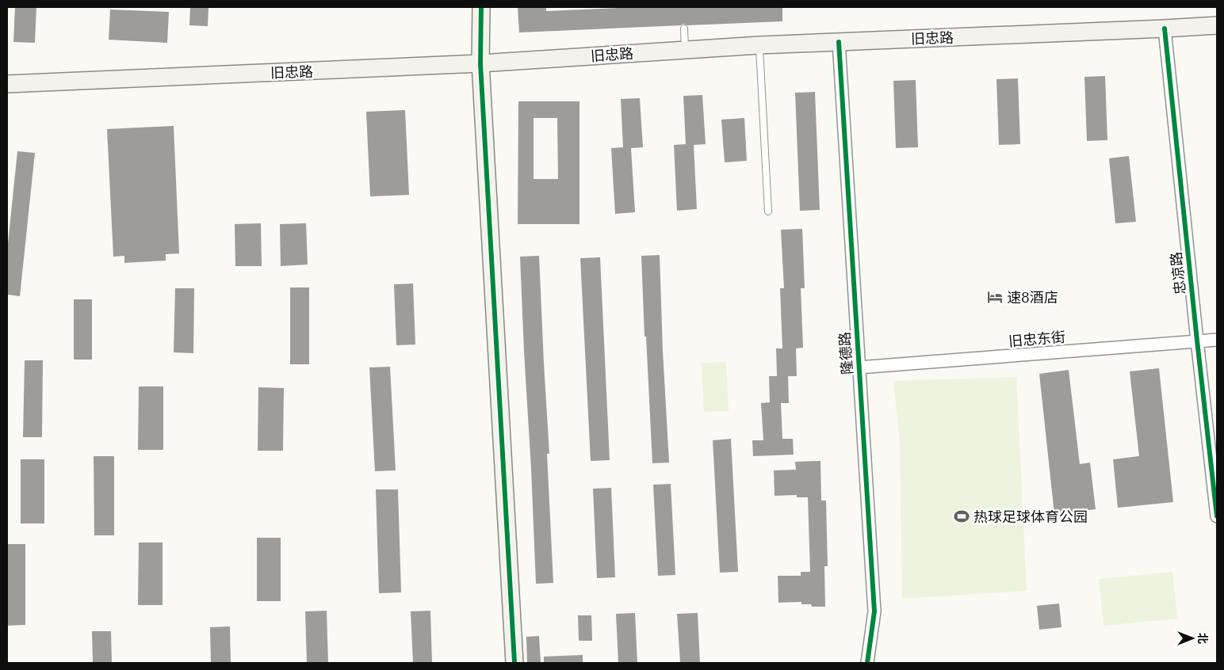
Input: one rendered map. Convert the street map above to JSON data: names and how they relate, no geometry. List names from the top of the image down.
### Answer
{
  "streets": {
    "main road": ["旧忠路"],
    "street": ["忠凉路", "旧忠东街", "隆德路"]
  },
  "crossings": [
    ["旧忠路", "忠凉路"],
    ["旧忠路", "隆德路"],
    ["忠凉路", "旧忠东街"],
    ["旧忠东街", "隆德路"]
  ],
  "places": {
    "hotel": ["速8酒店"],
    "sports": ["热球足球体育公园"]
  },
  "north": "right"
}
